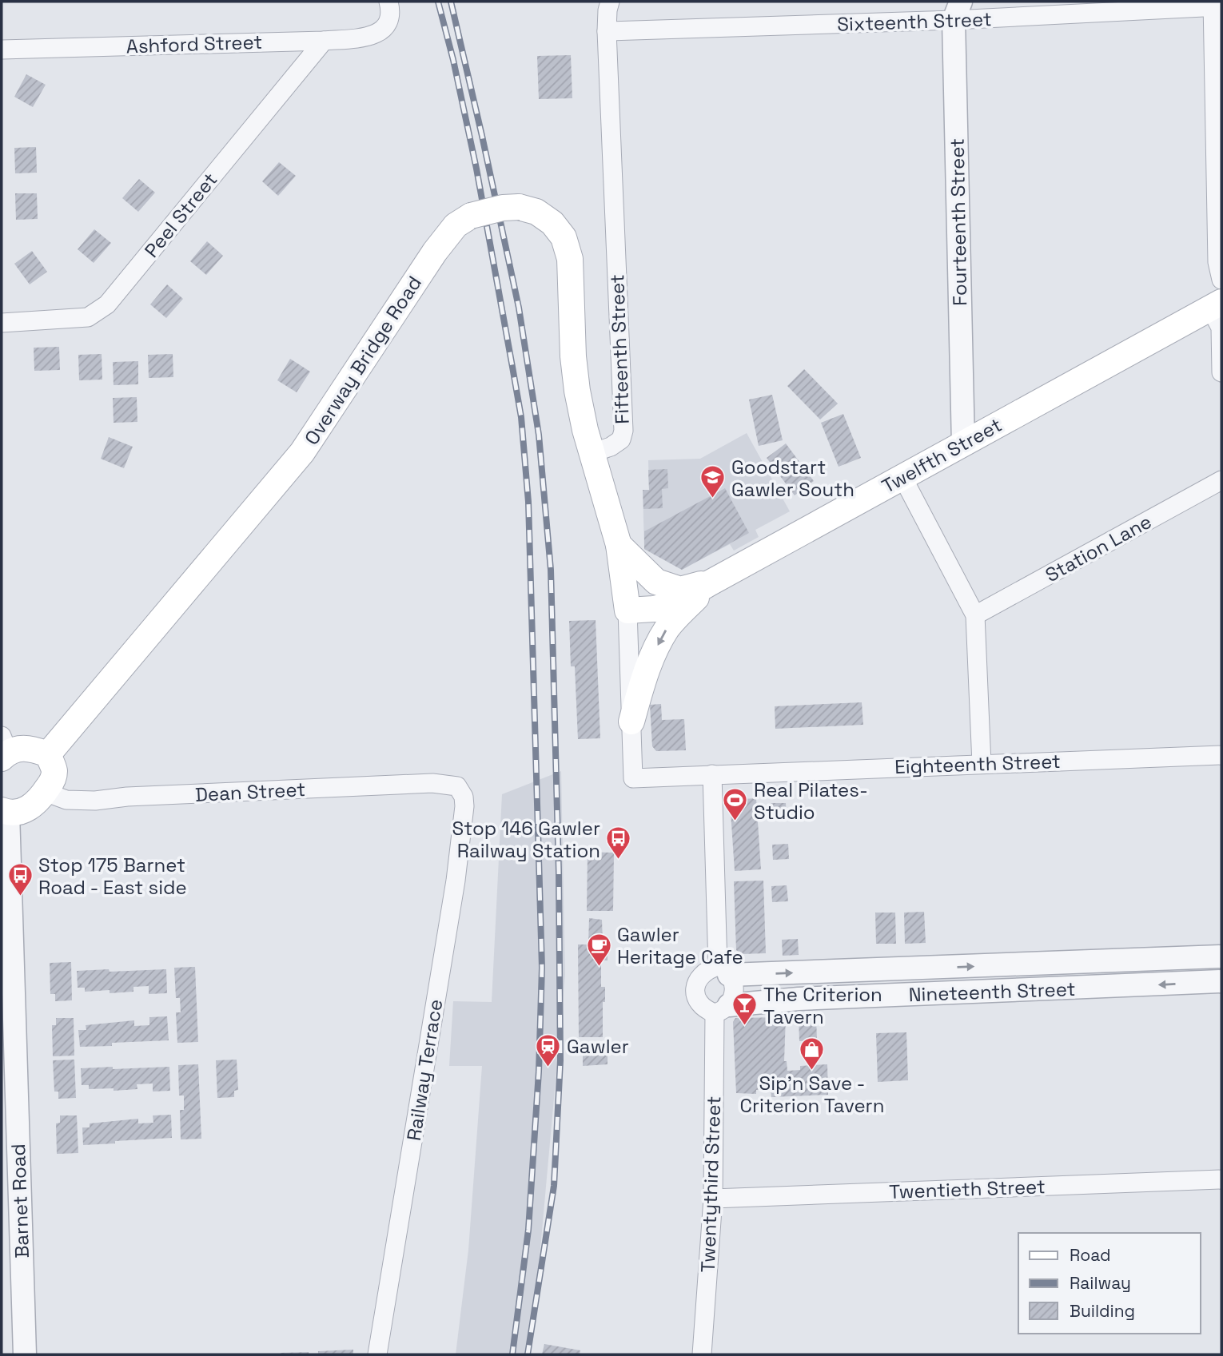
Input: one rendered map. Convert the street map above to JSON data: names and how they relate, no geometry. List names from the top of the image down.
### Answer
{
  "streets": {
    "main road": ["Overway Bridge Road", "Twelfth Street"],
    "street": [
      "Sixteenth Street",
      "Ashford Street",
      "Peel Street",
      "Fourteenth Street",
      "Fifteenth Street",
      "Station Lane",
      "Eighteenth Street",
      "Dean Street",
      "Nineteenth Street",
      "Railway Terrace",
      "Twentythird Street",
      "Twentieth Street",
      "Barnet Road"
    ]
  },
  "crossings": [
    ["Sixteenth Street", "Fourteenth Street"],
    ["Sixteenth Street", "Fifteenth Street"],
    ["Ashford Street", "Peel Street"],
    ["Fourteenth Street", "Twelfth Street"],
    ["Fifteenth Street", "Overway Bridge Road"],
    ["Dean Street", "Railway Terrace"],
    ["Nineteenth Street", "Twentythird Street"],
    ["Twentythird Street", "Twentieth Street"]
  ],
  "places": {
    "school or university": ["Goodstart Gawler South"],
    "sports": ["Real Pilates- Studio"],
    "bus stop": ["Stop 146 Gawler Railway Station", "Stop 175 Barnet Road - East side"],
    "cafe": ["Gawler Heritage Cafe"],
    "bar": ["The Criterion Tavern"],
    "station": ["Gawler"],
    "shop": ["Sip'n Save - Criterion Tavern"]
  },
  "legend": ["Road", "Railway", "Building"]
}
